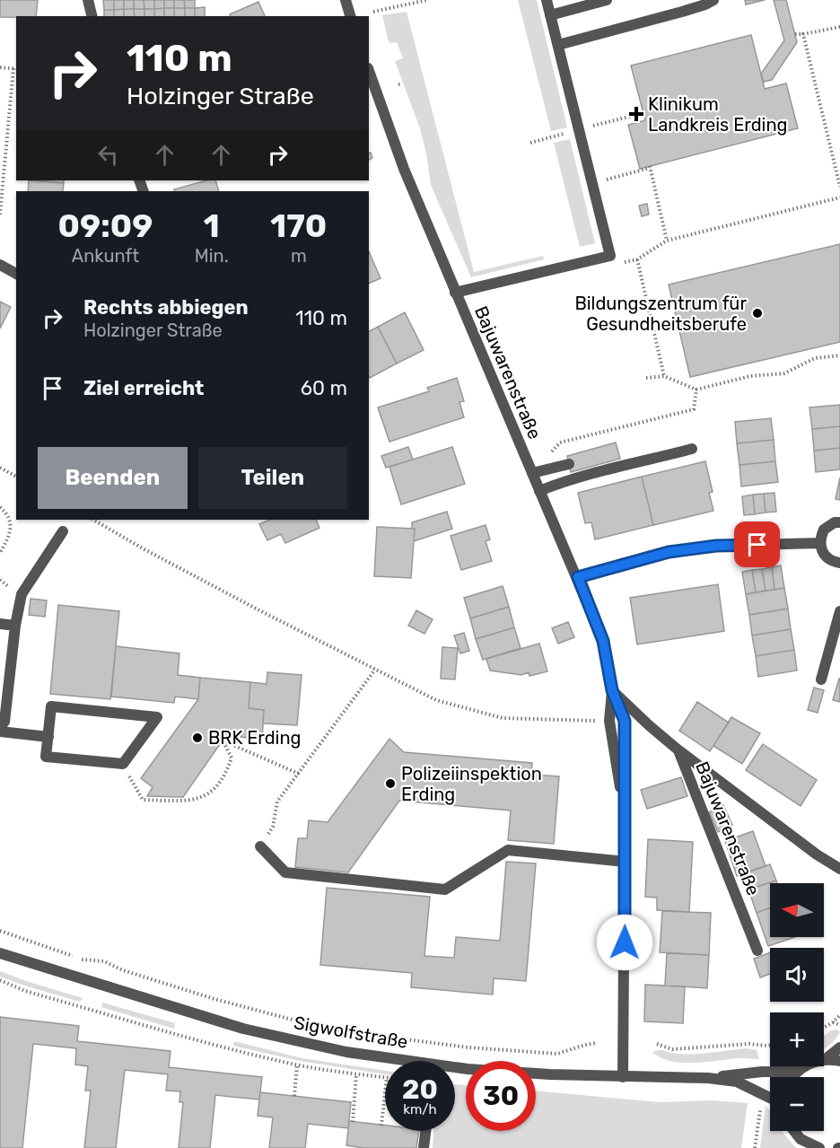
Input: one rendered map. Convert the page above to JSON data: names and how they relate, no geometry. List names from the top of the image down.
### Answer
{
  "streets": {
    "street": ["Bajuwarenstraße", "Sigwolfstraße"]
  },
  "crossings": [
    ["Bajuwarenstraße", "Sigwolfstraße"]
  ],
  "places": {
    "health": ["Klinikum Landkreis Erding"],
    "other": ["Bildungszentrum für Gesundheitsberufe", "BRK Erding", "Polizeiinspektion Erding"]
  },
  "north": "left",
  "page": {
    "turn": ["110 m", "Holzinger Straße"],
    "eta": [
      "09:09",
      "Ankunft",
      "1",
      "Min.",
      "170",
      "m"
    ],
    "list": [
      {
        "name": "Rechts abbiegen",
        "note": "Holzinger Straße",
        "value": "110 m"
      },
      {
        "name": "Ziel erreicht",
        "value": "60 m"
      }
    ],
    "buttons": ["Beenden", "Teilen"],
    "map_buttons": ["+", "−"],
    "speed": "20 km/h",
    "limit": "30"
  }
}
